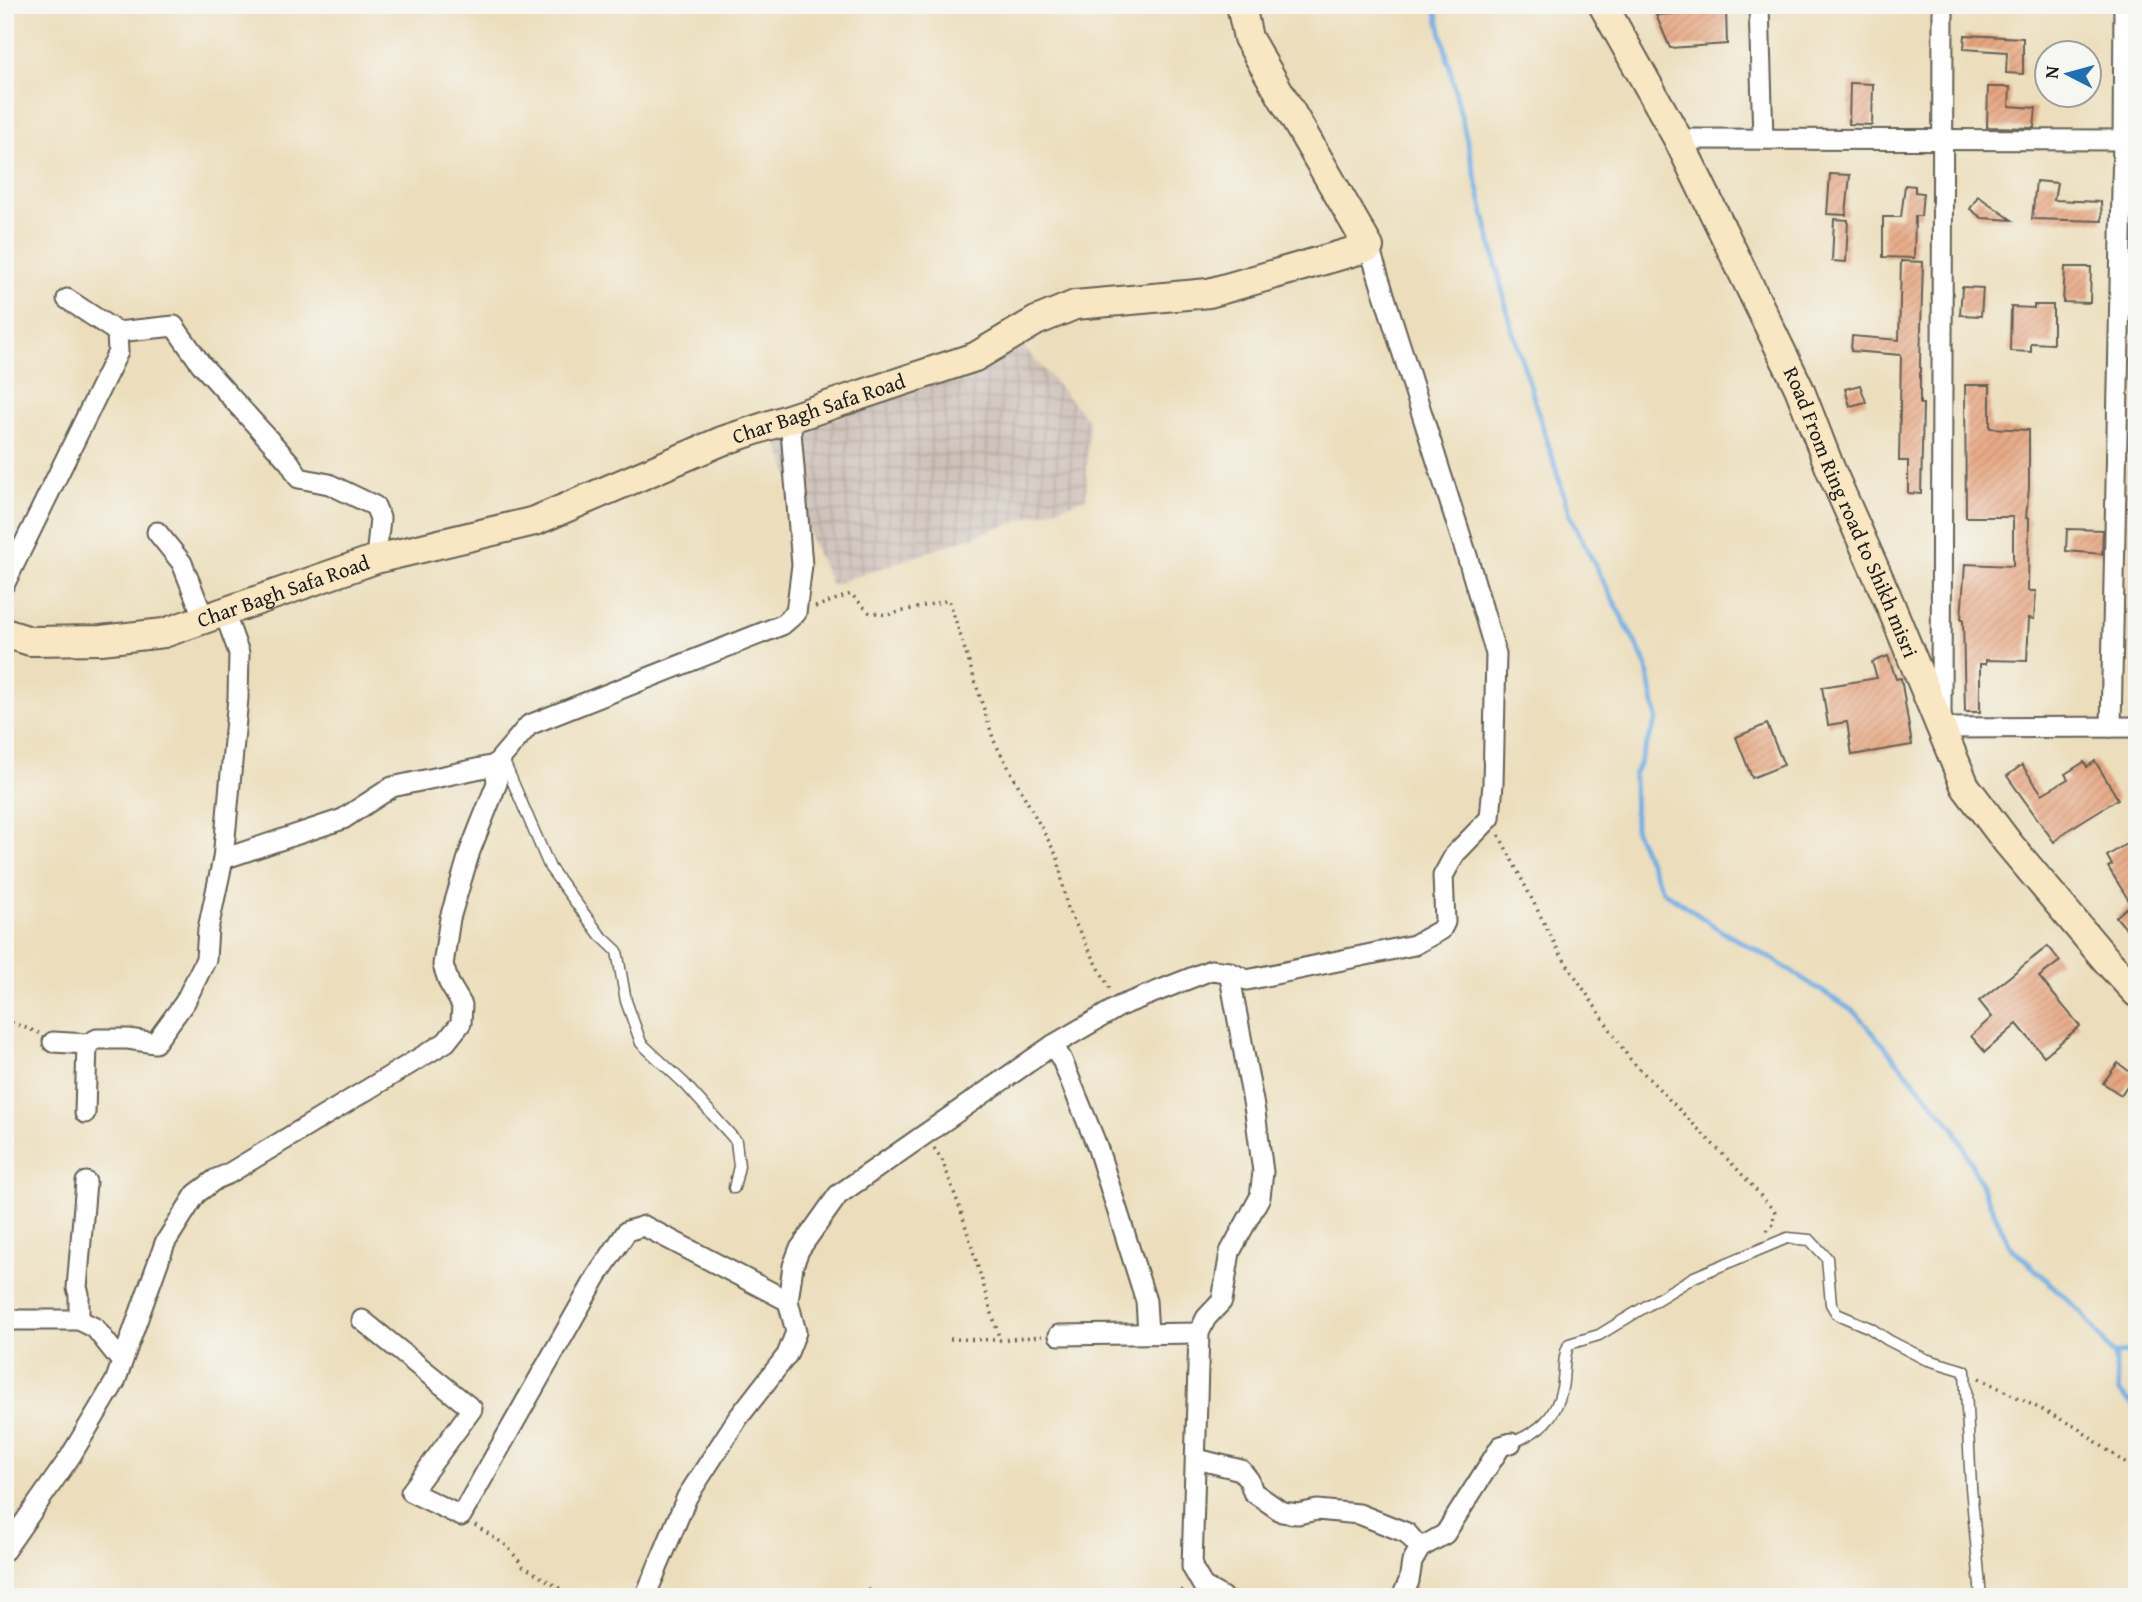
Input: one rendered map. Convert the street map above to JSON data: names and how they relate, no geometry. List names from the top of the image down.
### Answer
{
  "streets": {
    "street": ["Char Bagh Safa Road", "Road From Ring road to Shikh misri"]
  },
  "north": "left"
}
